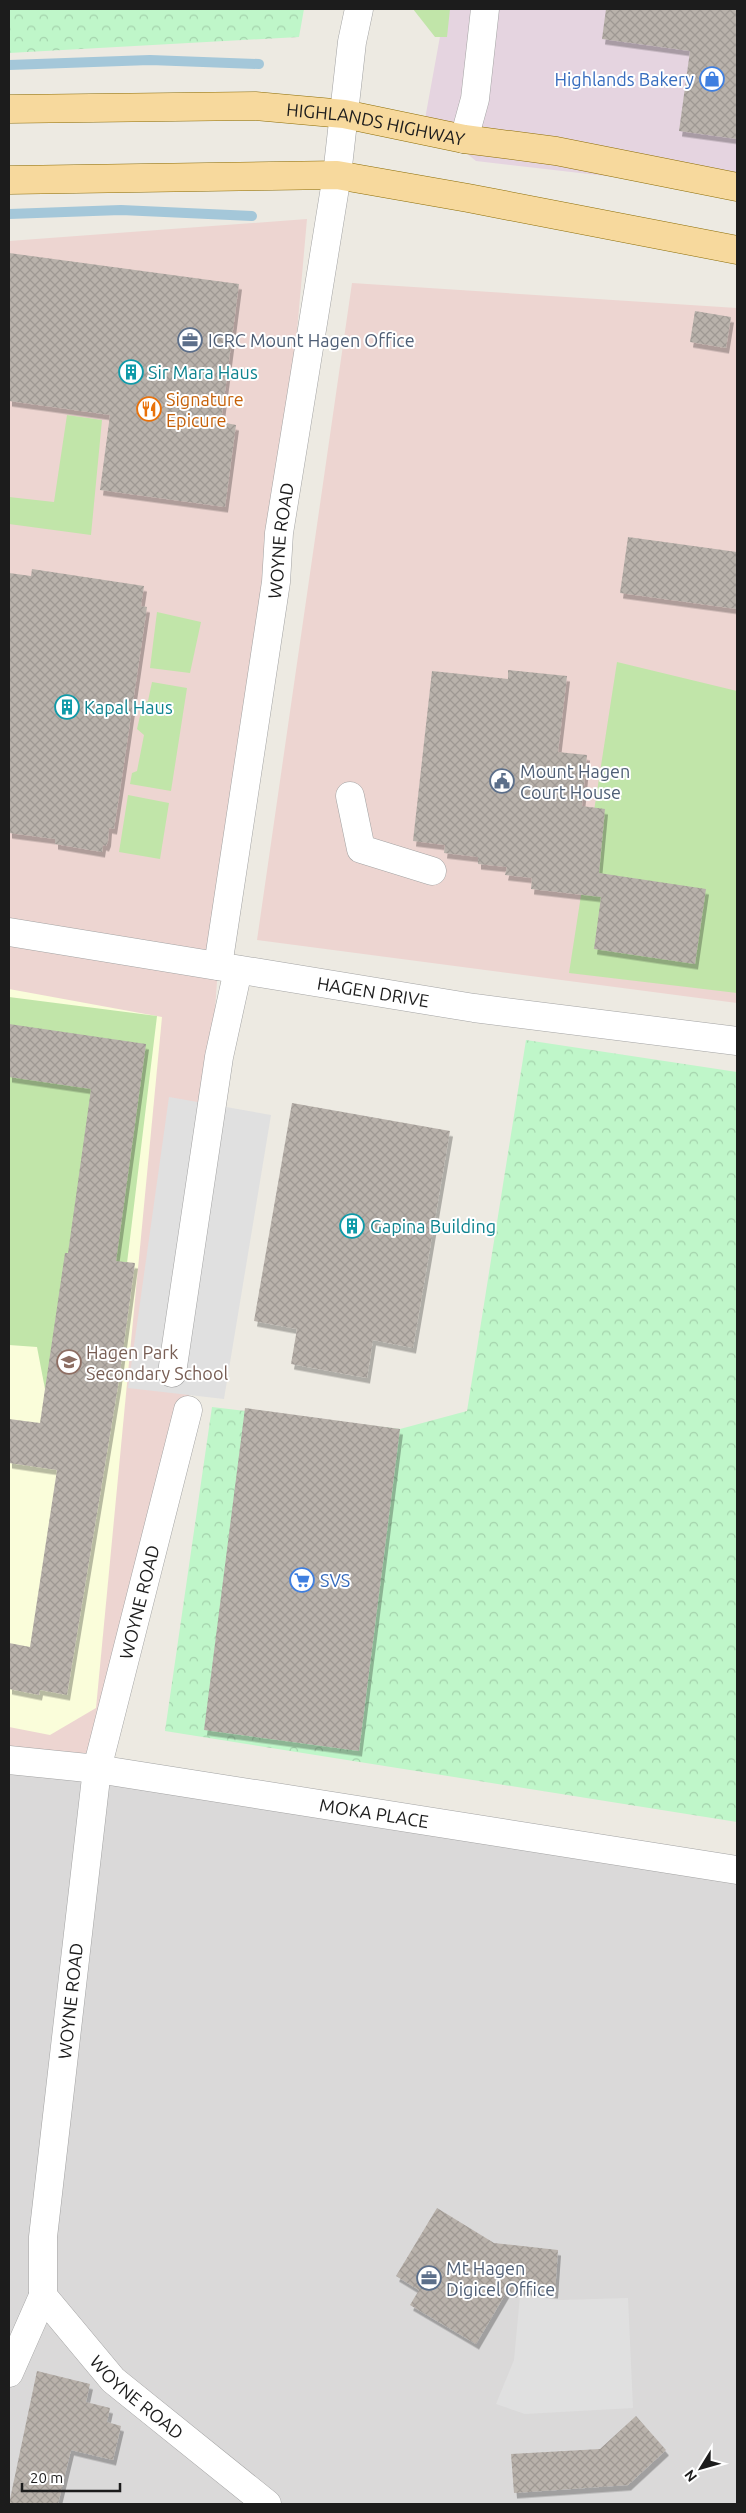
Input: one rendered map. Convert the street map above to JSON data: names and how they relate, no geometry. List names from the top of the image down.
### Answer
{
  "streets": {
    "main road": ["HIGHLANDS HIGHWAY"],
    "street": ["WOYNE ROAD", "HAGEN DRIVE", "MOKA PLACE"]
  },
  "crossings": [
    ["HIGHLANDS HIGHWAY", "WOYNE ROAD"],
    ["WOYNE ROAD", "HAGEN DRIVE"],
    ["WOYNE ROAD", "MOKA PLACE"]
  ],
  "places": {
    "shop": ["Highlands Bakery"],
    "office": ["ICRC Mount Hagen Office", "Mt Hagen Digicel Office"],
    "building": ["Sir Mara Haus", "Kapal Haus", "Gapina Building"],
    "restaurant": ["Signature Epicure"],
    "public building": ["Mount Hagen Court House"],
    "school or university": ["Hagen Park Secondary School"],
    "supermarket": ["SVS"]
  },
  "scale_bar": "20 m",
  "north": "bottom left"
}
